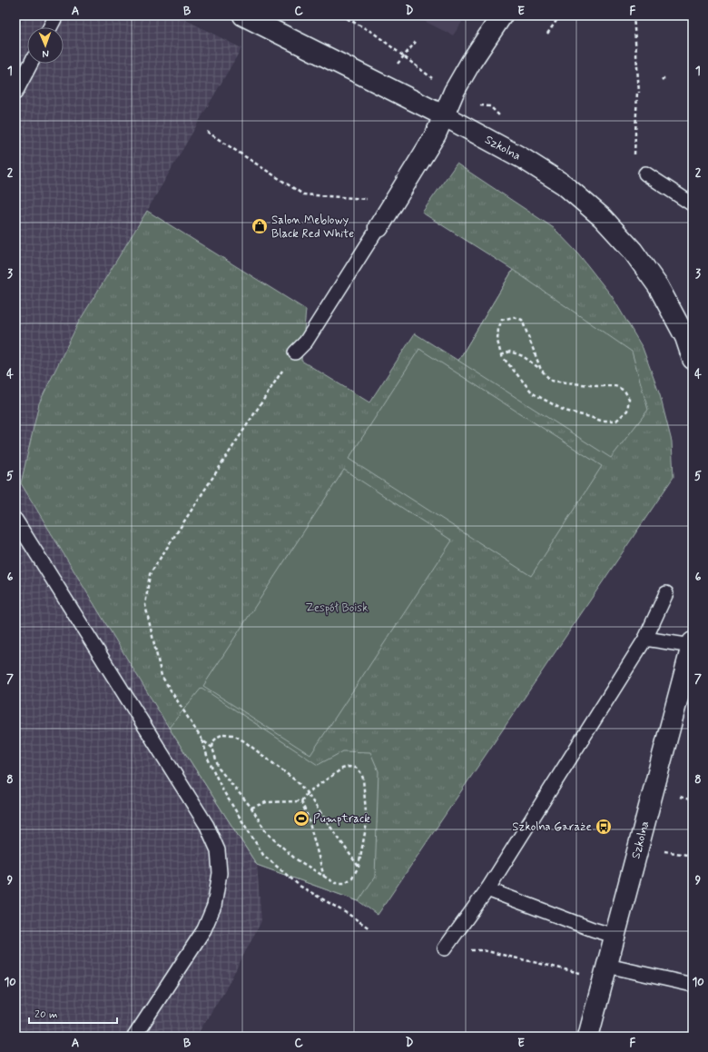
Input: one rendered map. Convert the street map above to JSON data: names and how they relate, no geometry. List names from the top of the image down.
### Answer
{
  "streets": {
    "street": ["Szkolna"]
  },
  "parks": ["Zespół Boisk"],
  "places": {
    "shop": ["Salon Meblowy Black Red White"],
    "sports": ["Pumptrack"],
    "bus stop": ["Szkolna Garaże"]
  },
  "scale_bar": "20 m",
  "north": "bottom",
  "grid": {
    "columns": [
      "A",
      "B",
      "C",
      "D",
      "E",
      "F"
    ],
    "rows": [
      "1",
      "2",
      "3",
      "4",
      "5",
      "6",
      "7",
      "8",
      "9",
      "10"
    ]
  }
}
